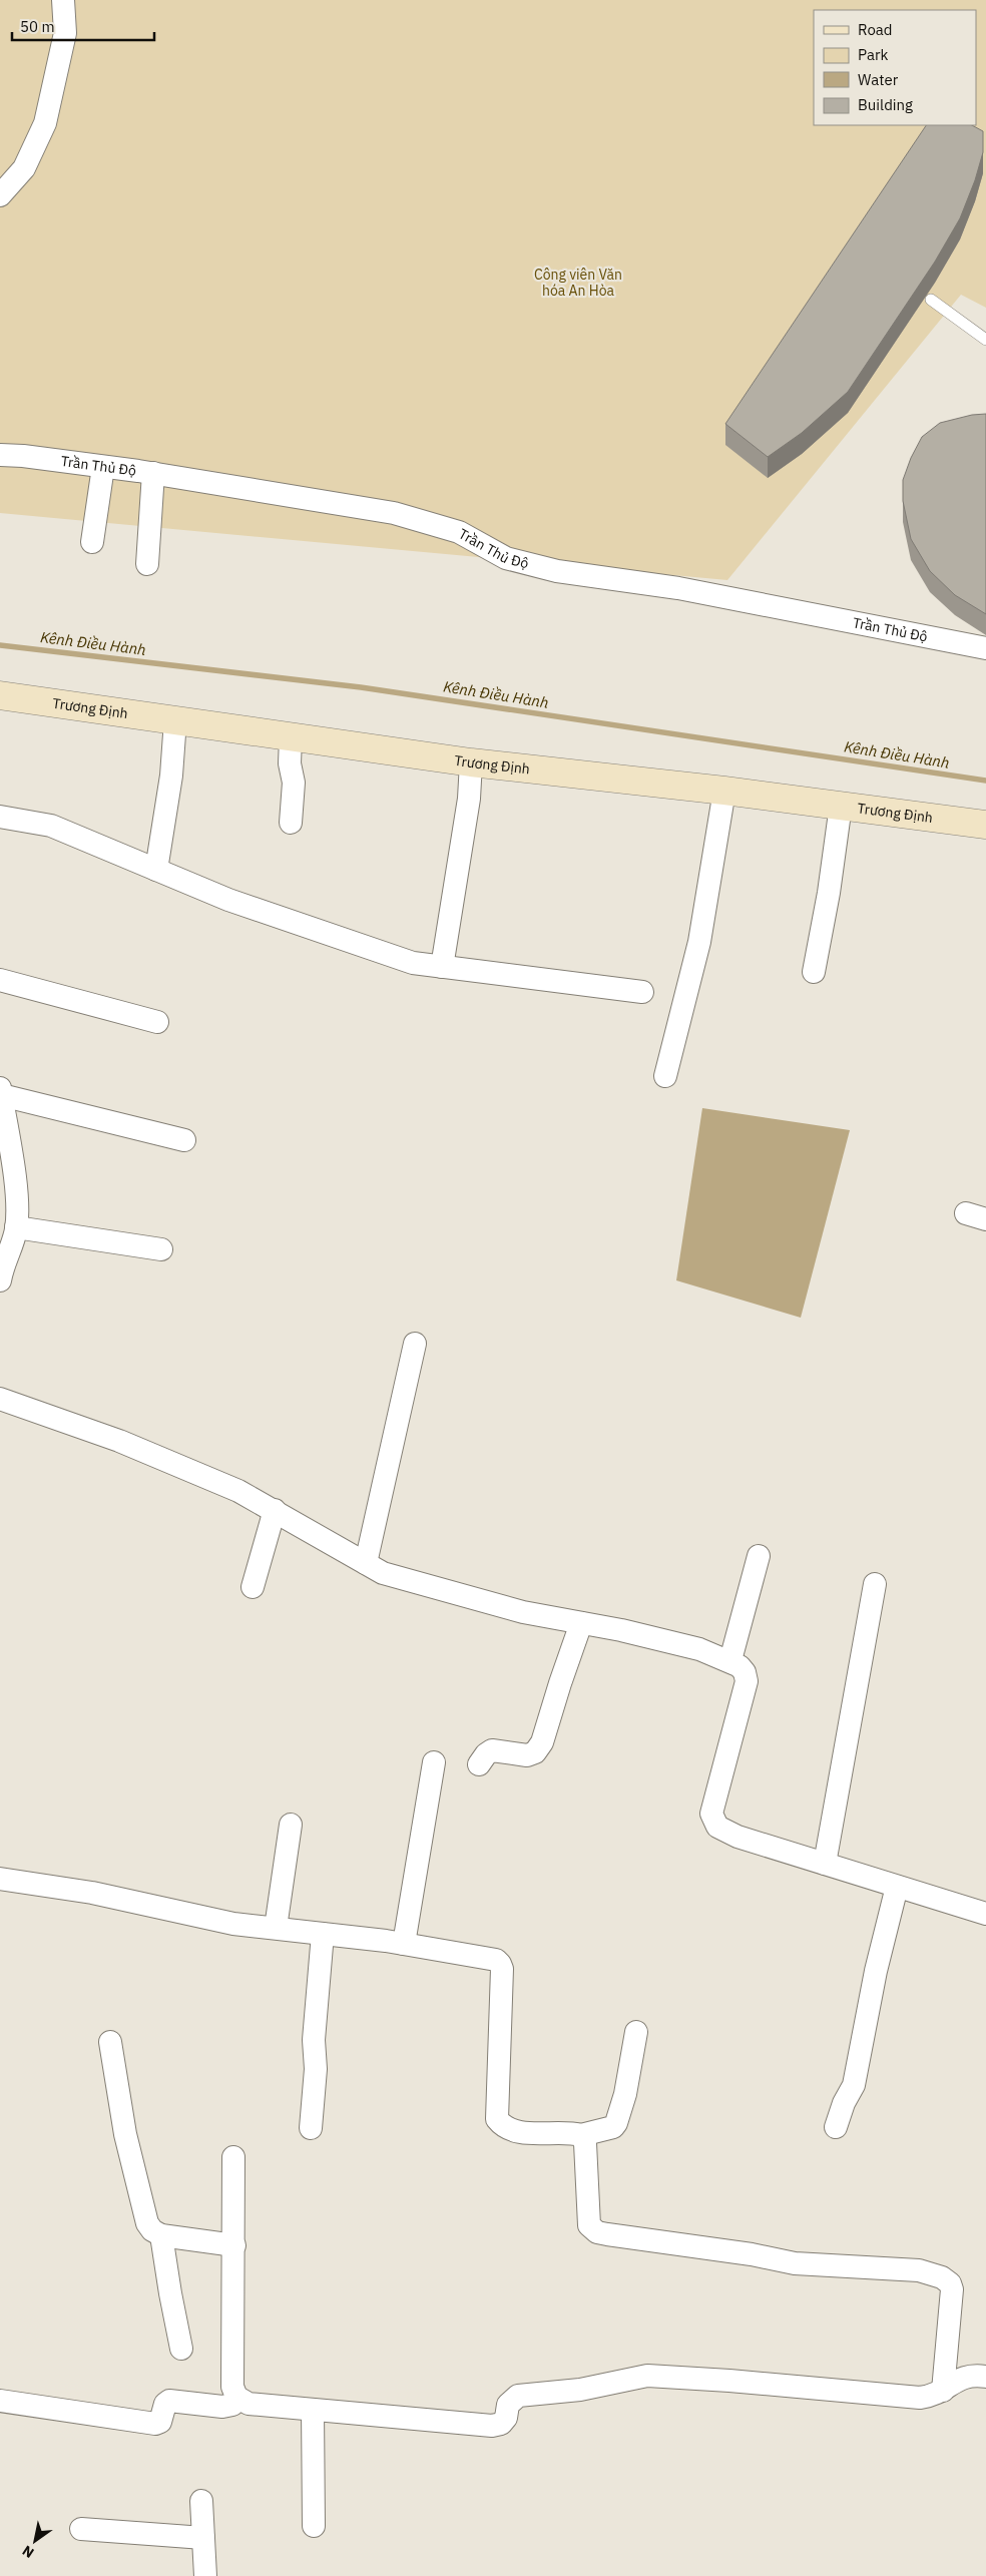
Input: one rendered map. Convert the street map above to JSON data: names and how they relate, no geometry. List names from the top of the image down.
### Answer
{
  "streets": {
    "street": ["Trần Thủ Độ", "Trương Định"]
  },
  "water": ["Kênh Điều Hành"],
  "parks": ["Công viên Văn hóa An Hòa"],
  "legend": [
    "Road",
    "Park",
    "Water",
    "Building"
  ],
  "scale_bar": "50 m",
  "north": "bottom left"
}
